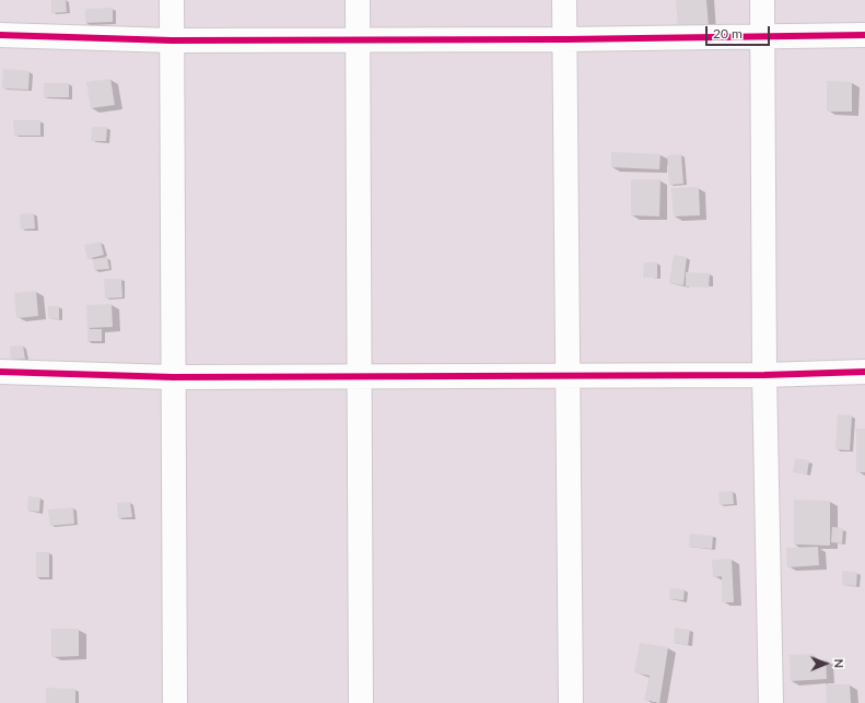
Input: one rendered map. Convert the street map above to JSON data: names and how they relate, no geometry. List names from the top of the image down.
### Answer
{
  "scale_bar": "20 m",
  "north": "right"
}
